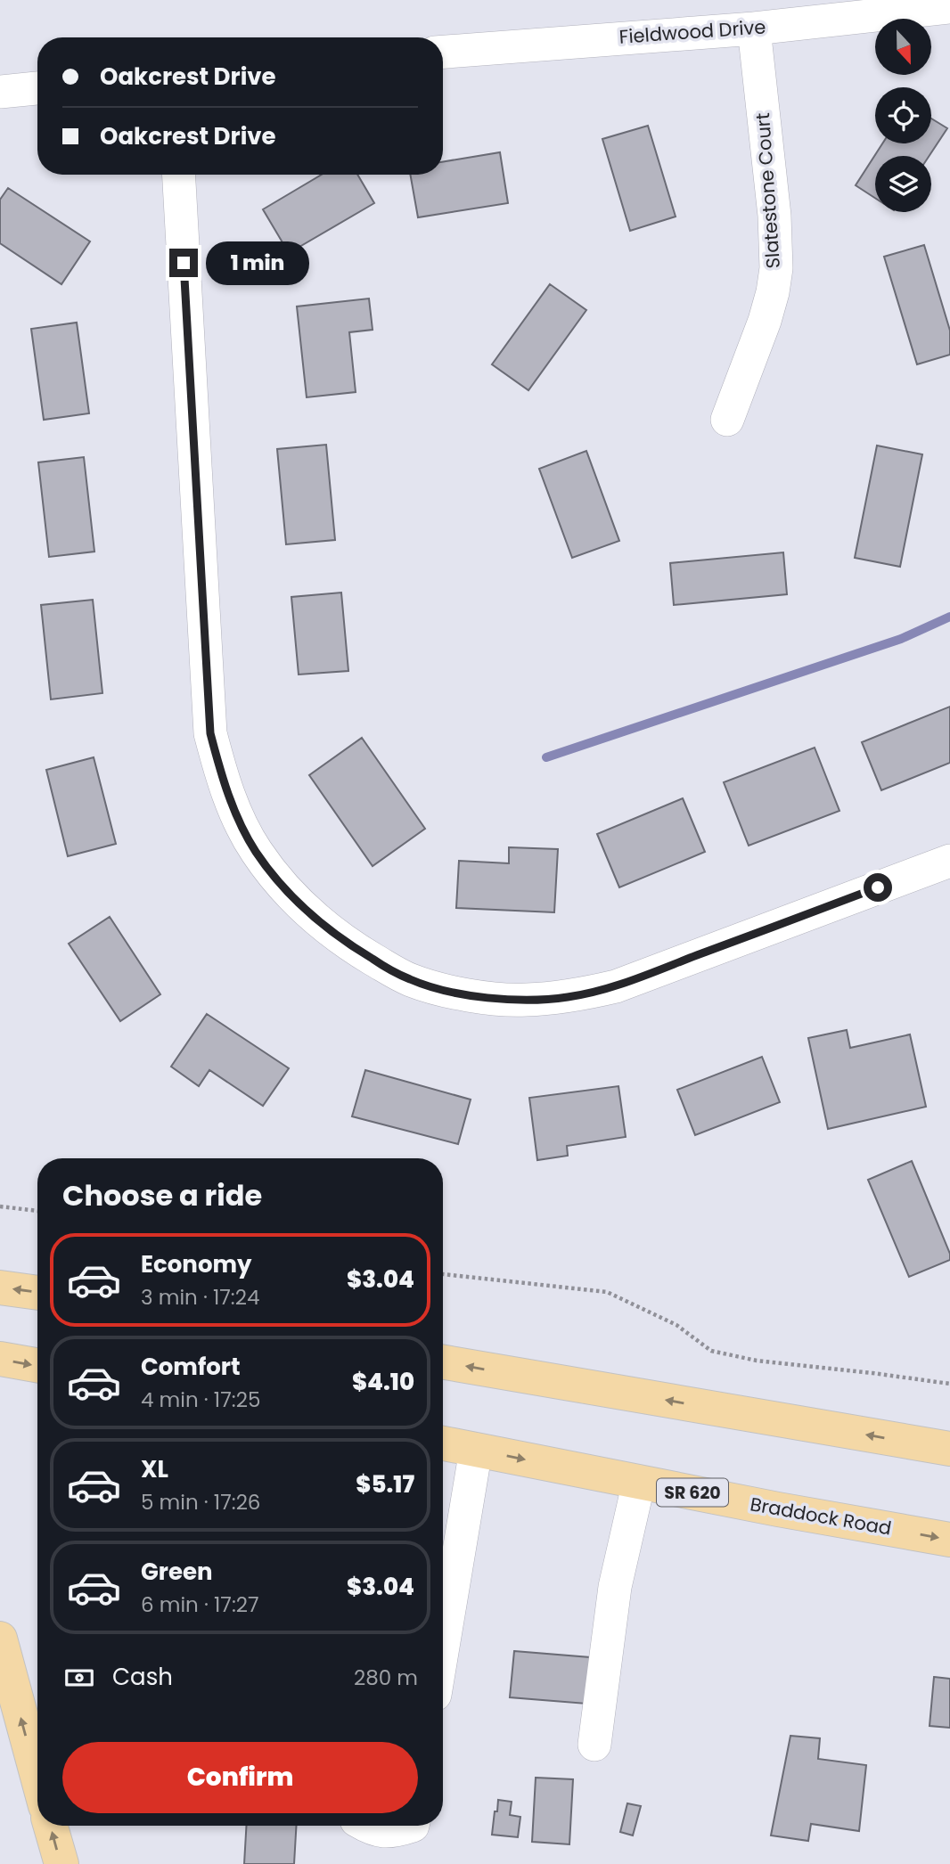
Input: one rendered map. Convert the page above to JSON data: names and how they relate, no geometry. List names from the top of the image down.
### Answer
{
  "streets": {
    "main road": ["SR 620", "Braddock Road"],
    "street": ["Fieldwood Drive", "Slatestone Court"]
  },
  "crossings": [
    ["Fieldwood Drive", "Slatestone Court"]
  ],
  "north": "bottom",
  "page": {
    "banner": ["Oakcrest Drive", "Oakcrest Drive"],
    "bubble": "1 min",
    "heading": "Choose a ride",
    "list": [
      {
        "name": "Economy",
        "note": "3 min · 17:24",
        "value": "$3.04"
      },
      {
        "name": "Comfort",
        "note": "4 min · 17:25",
        "value": "$4.10"
      },
      {
        "name": "XL",
        "note": "5 min · 17:26",
        "value": "$5.17"
      },
      {
        "name": "Green",
        "note": "6 min · 17:27",
        "value": "$3.04"
      }
    ],
    "pay": ["Cash", "280 m"],
    "buttons": "Confirm"
  }
}
